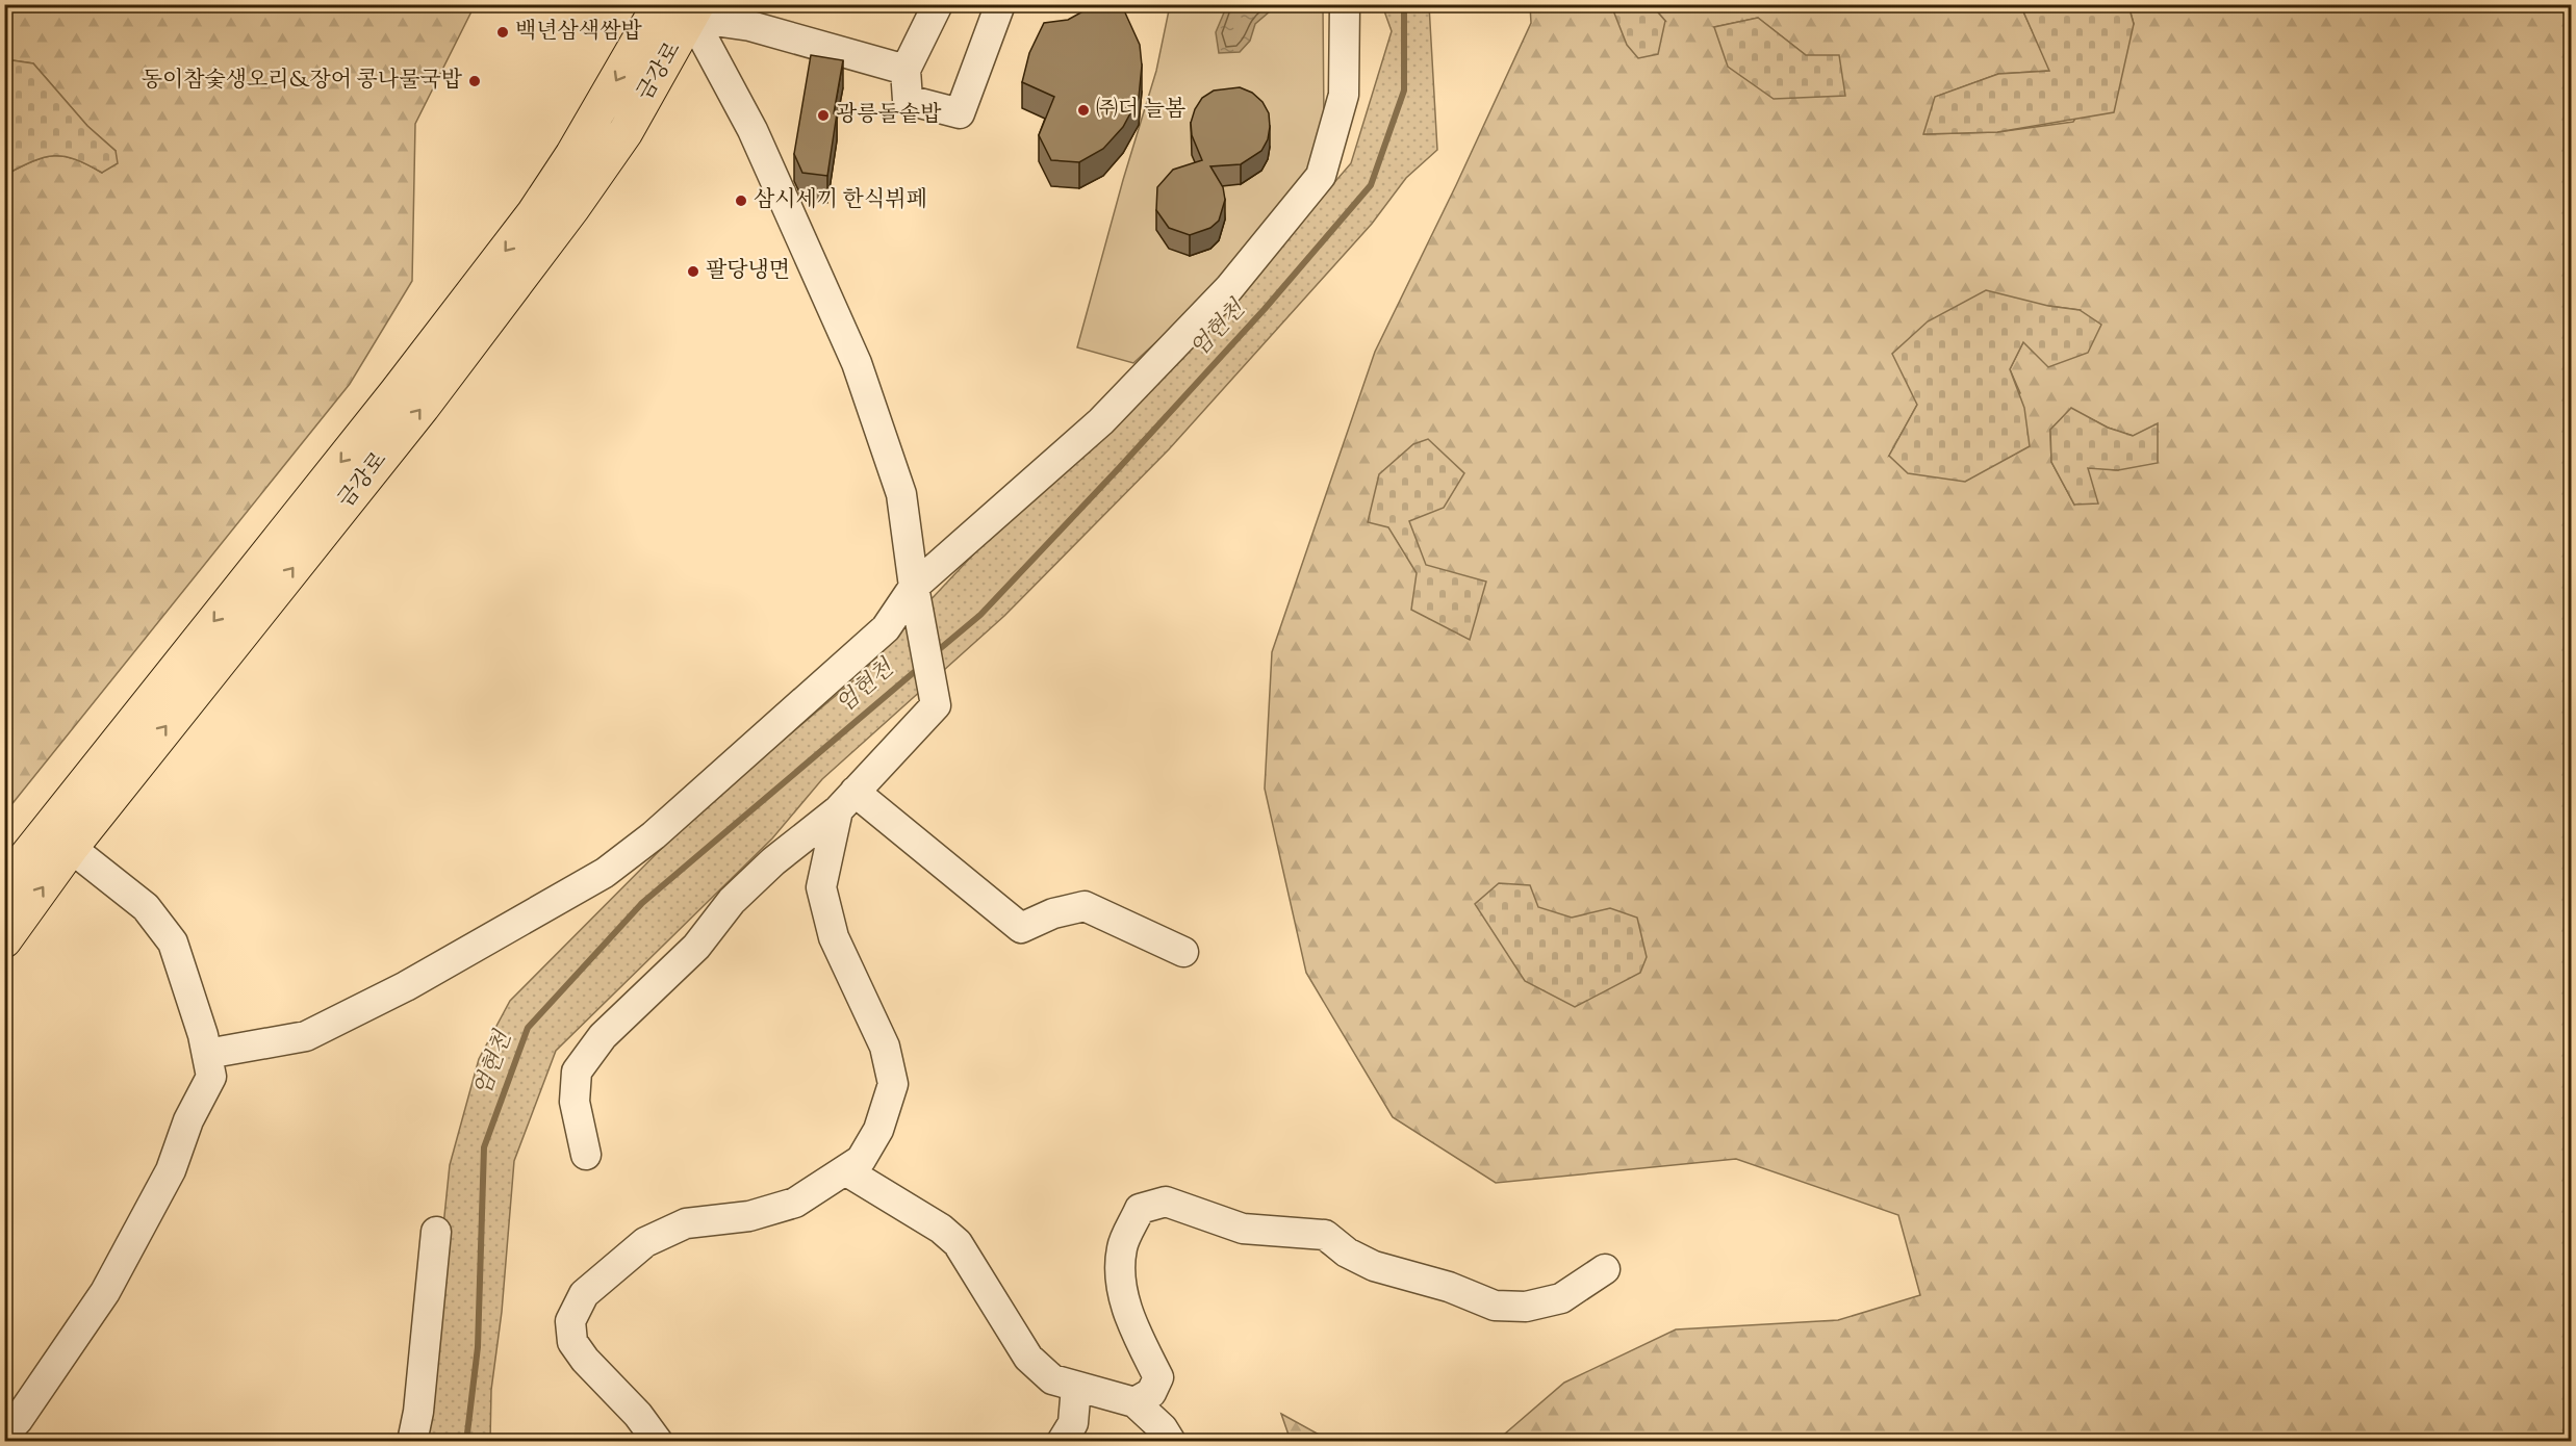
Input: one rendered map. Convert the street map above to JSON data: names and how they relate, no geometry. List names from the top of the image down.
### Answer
{
  "streets": {
    "main road": ["금강로"]
  },
  "water": ["엄현천"],
  "places": [
    "백년삼색쌈밥",
    "동이참숯생오리&장어 콩나물국밥",
    "㈜더 늘봄",
    "광릉돌솥밥",
    "삼시세끼 한식뷔페",
    "팔당냉면"
  ]
}
